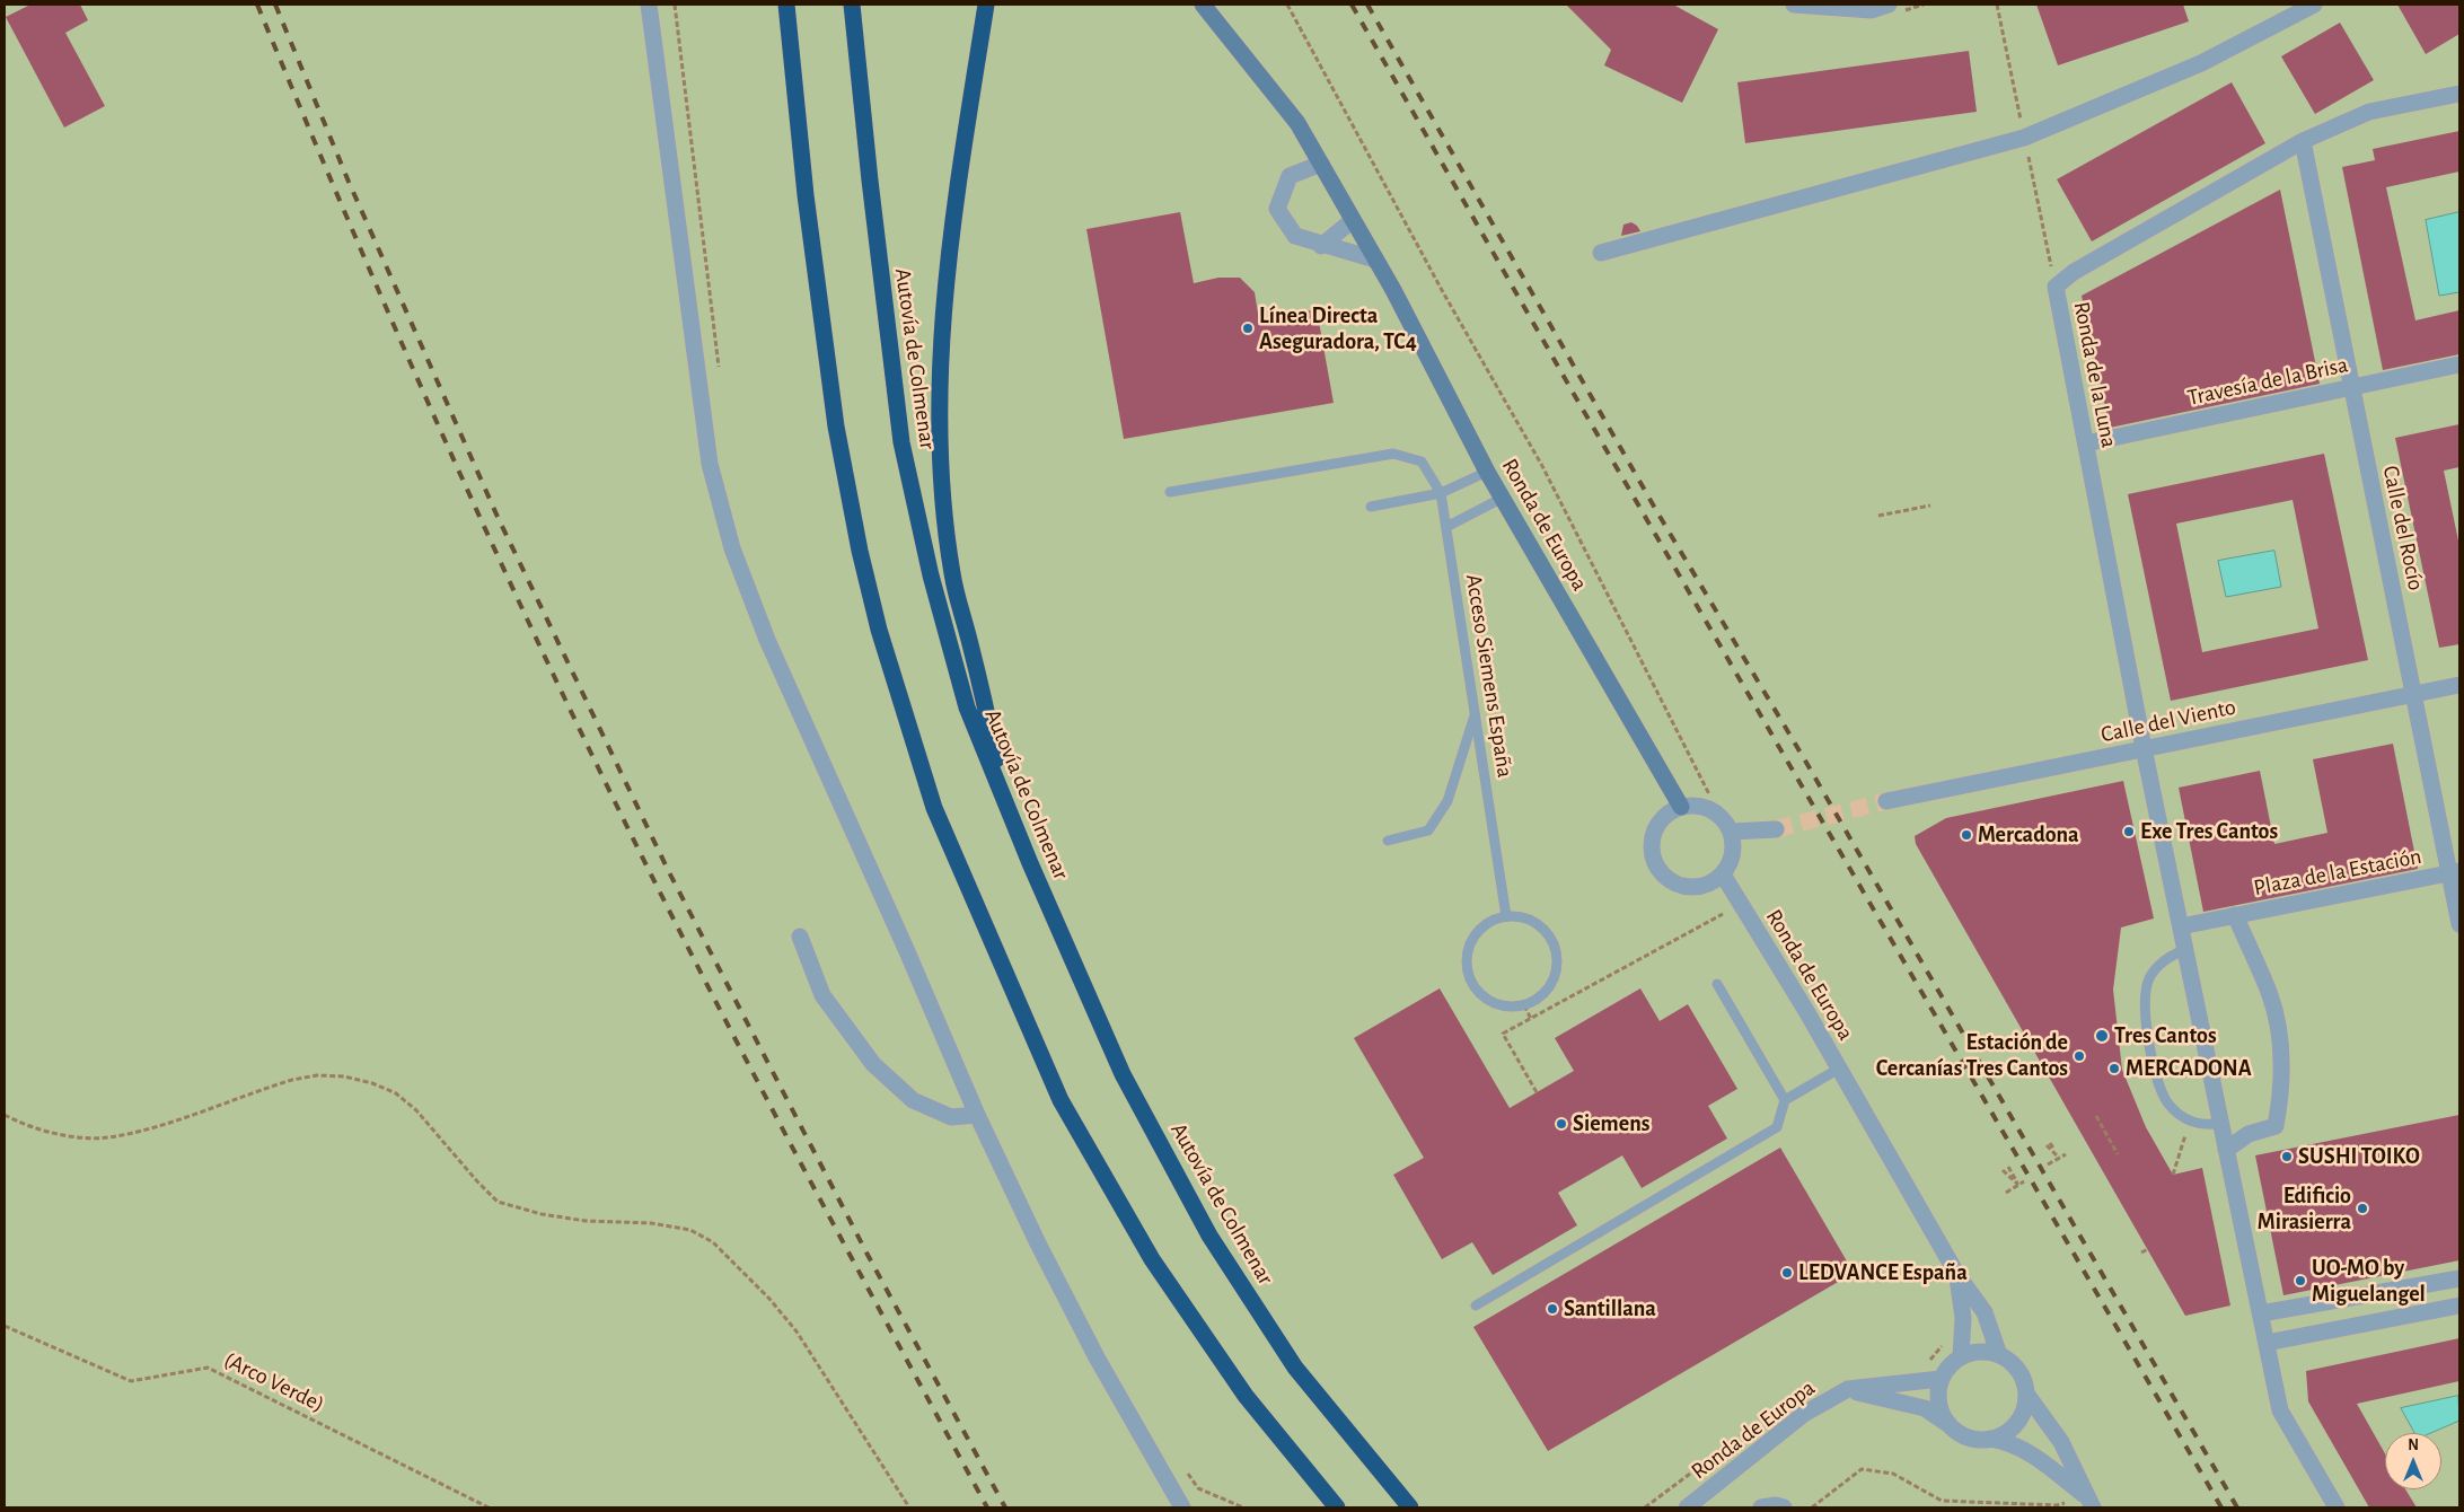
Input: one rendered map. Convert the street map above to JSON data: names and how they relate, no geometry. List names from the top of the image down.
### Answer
{
  "streets": {
    "highway": ["Autovía de Colmenar"],
    "street": [
      "Ronda de la Luna",
      "Travesía de la Brisa",
      "Ronda de Europa",
      "Calle del Rocío",
      "Calle del Viento",
      "Plaza de la Estación"
    ],
    "lane": ["Acceso Siemens España"],
    "path": ["(Arco Verde)"]
  },
  "crossings": [
    ["Ronda de la Luna", "Travesía de la Brisa"],
    ["Ronda de la Luna", "Calle del Rocío"],
    ["Ronda de la Luna", "Calle del Viento"],
    ["Travesía de la Brisa", "Calle del Rocío"],
    ["Calle del Rocío", "Calle del Viento"],
    ["Calle del Rocío", "Plaza de la Estación"]
  ],
  "places": [
    "Línea Directa Aseguradora, TC4",
    "Exe Tres Cantos",
    "Mercadona",
    "Tres Cantos",
    "Estación de Cercanías Tres Cantos",
    "MERCADONA",
    "Siemens",
    "SUSHI TOIKO",
    "Edificio Mirasierra",
    "LEDVANCE España",
    "UO-MO by Miguelangel",
    "Santillana"
  ],
  "north": "top"
}
